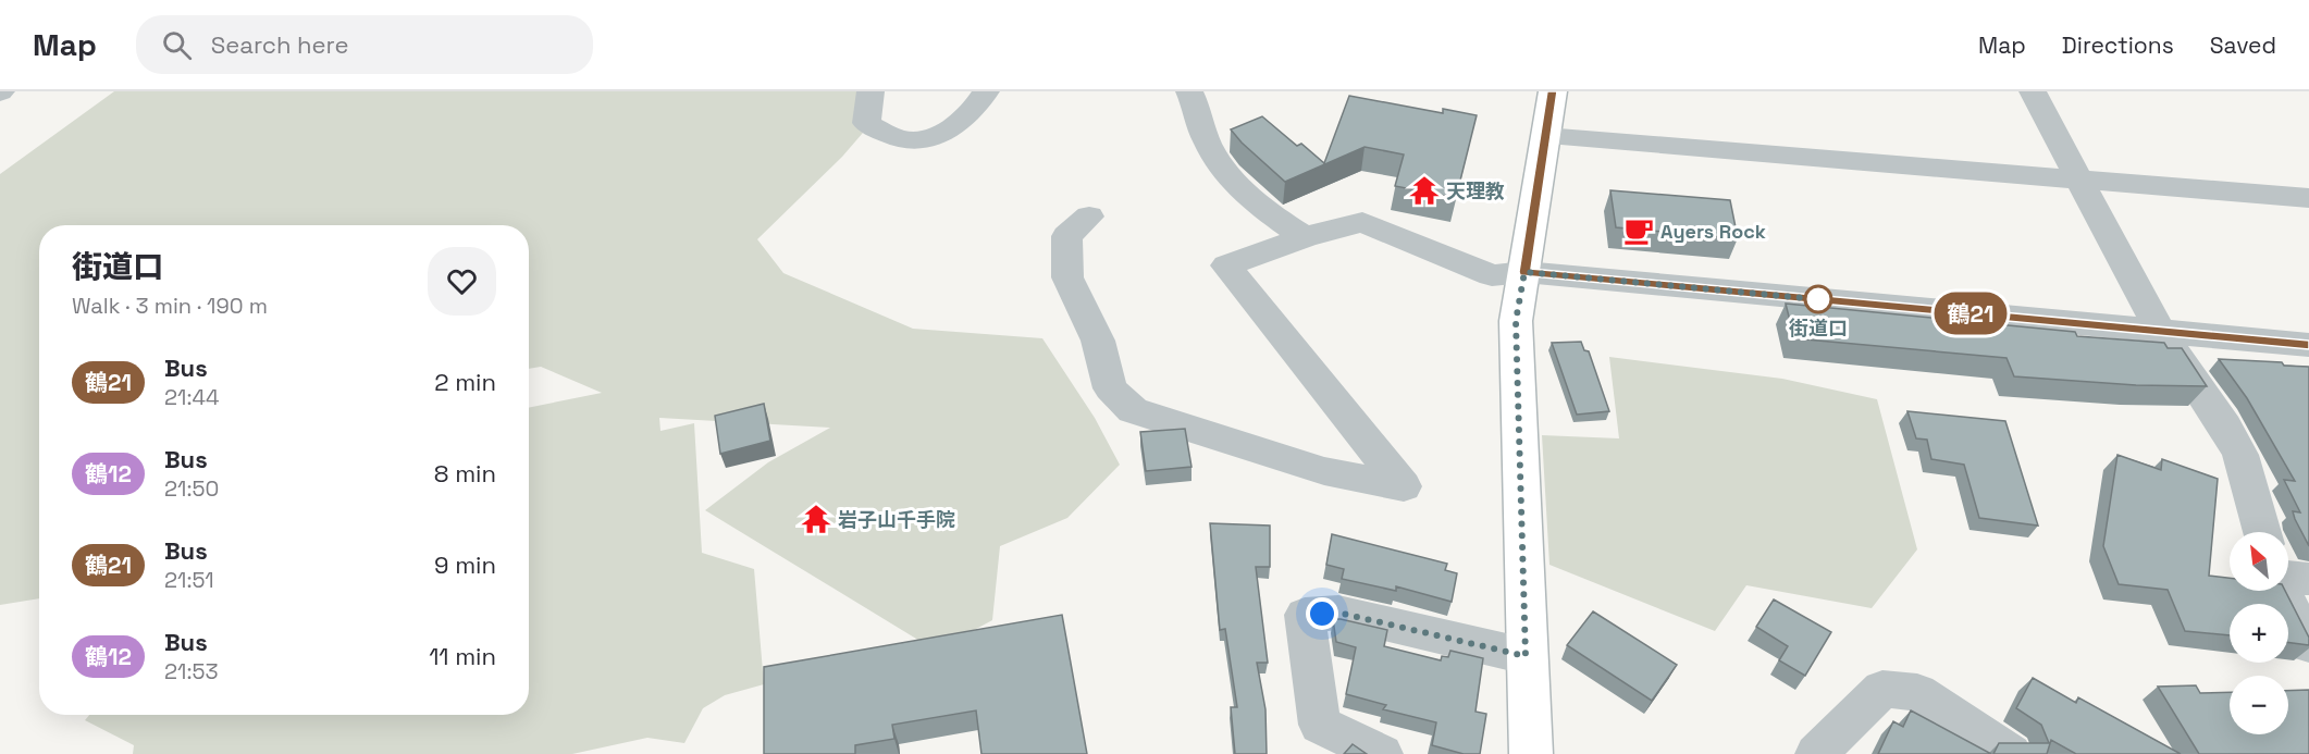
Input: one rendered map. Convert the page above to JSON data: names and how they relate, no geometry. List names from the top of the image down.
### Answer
{
  "places": {
    "temple": ["天理教", "岩子山千手院"],
    "cafe": ["Ayers Rock"],
    "other": ["街道口"]
  },
  "lines": ["bus line 鶴21"],
  "north": "top left",
  "page": {
    "header": "Map",
    "search": "Search here",
    "nav": ["Map", "Directions", "Saved"],
    "on_map": "鶴21",
    "heading": ["街道口", "Walk · 3 min · 190 m"],
    "list": [
      {
        "mark": "鶴21",
        "name": "Bus",
        "note": "21:44",
        "value": "2 min"
      },
      {
        "mark": "鶴12",
        "name": "Bus",
        "note": "21:50",
        "value": "8 min"
      },
      {
        "mark": "鶴21",
        "name": "Bus",
        "note": "21:51",
        "value": "9 min"
      },
      {
        "mark": "鶴12",
        "name": "Bus",
        "note": "21:53",
        "value": "11 min"
      }
    ],
    "map_buttons": ["+", "−"]
  }
}
